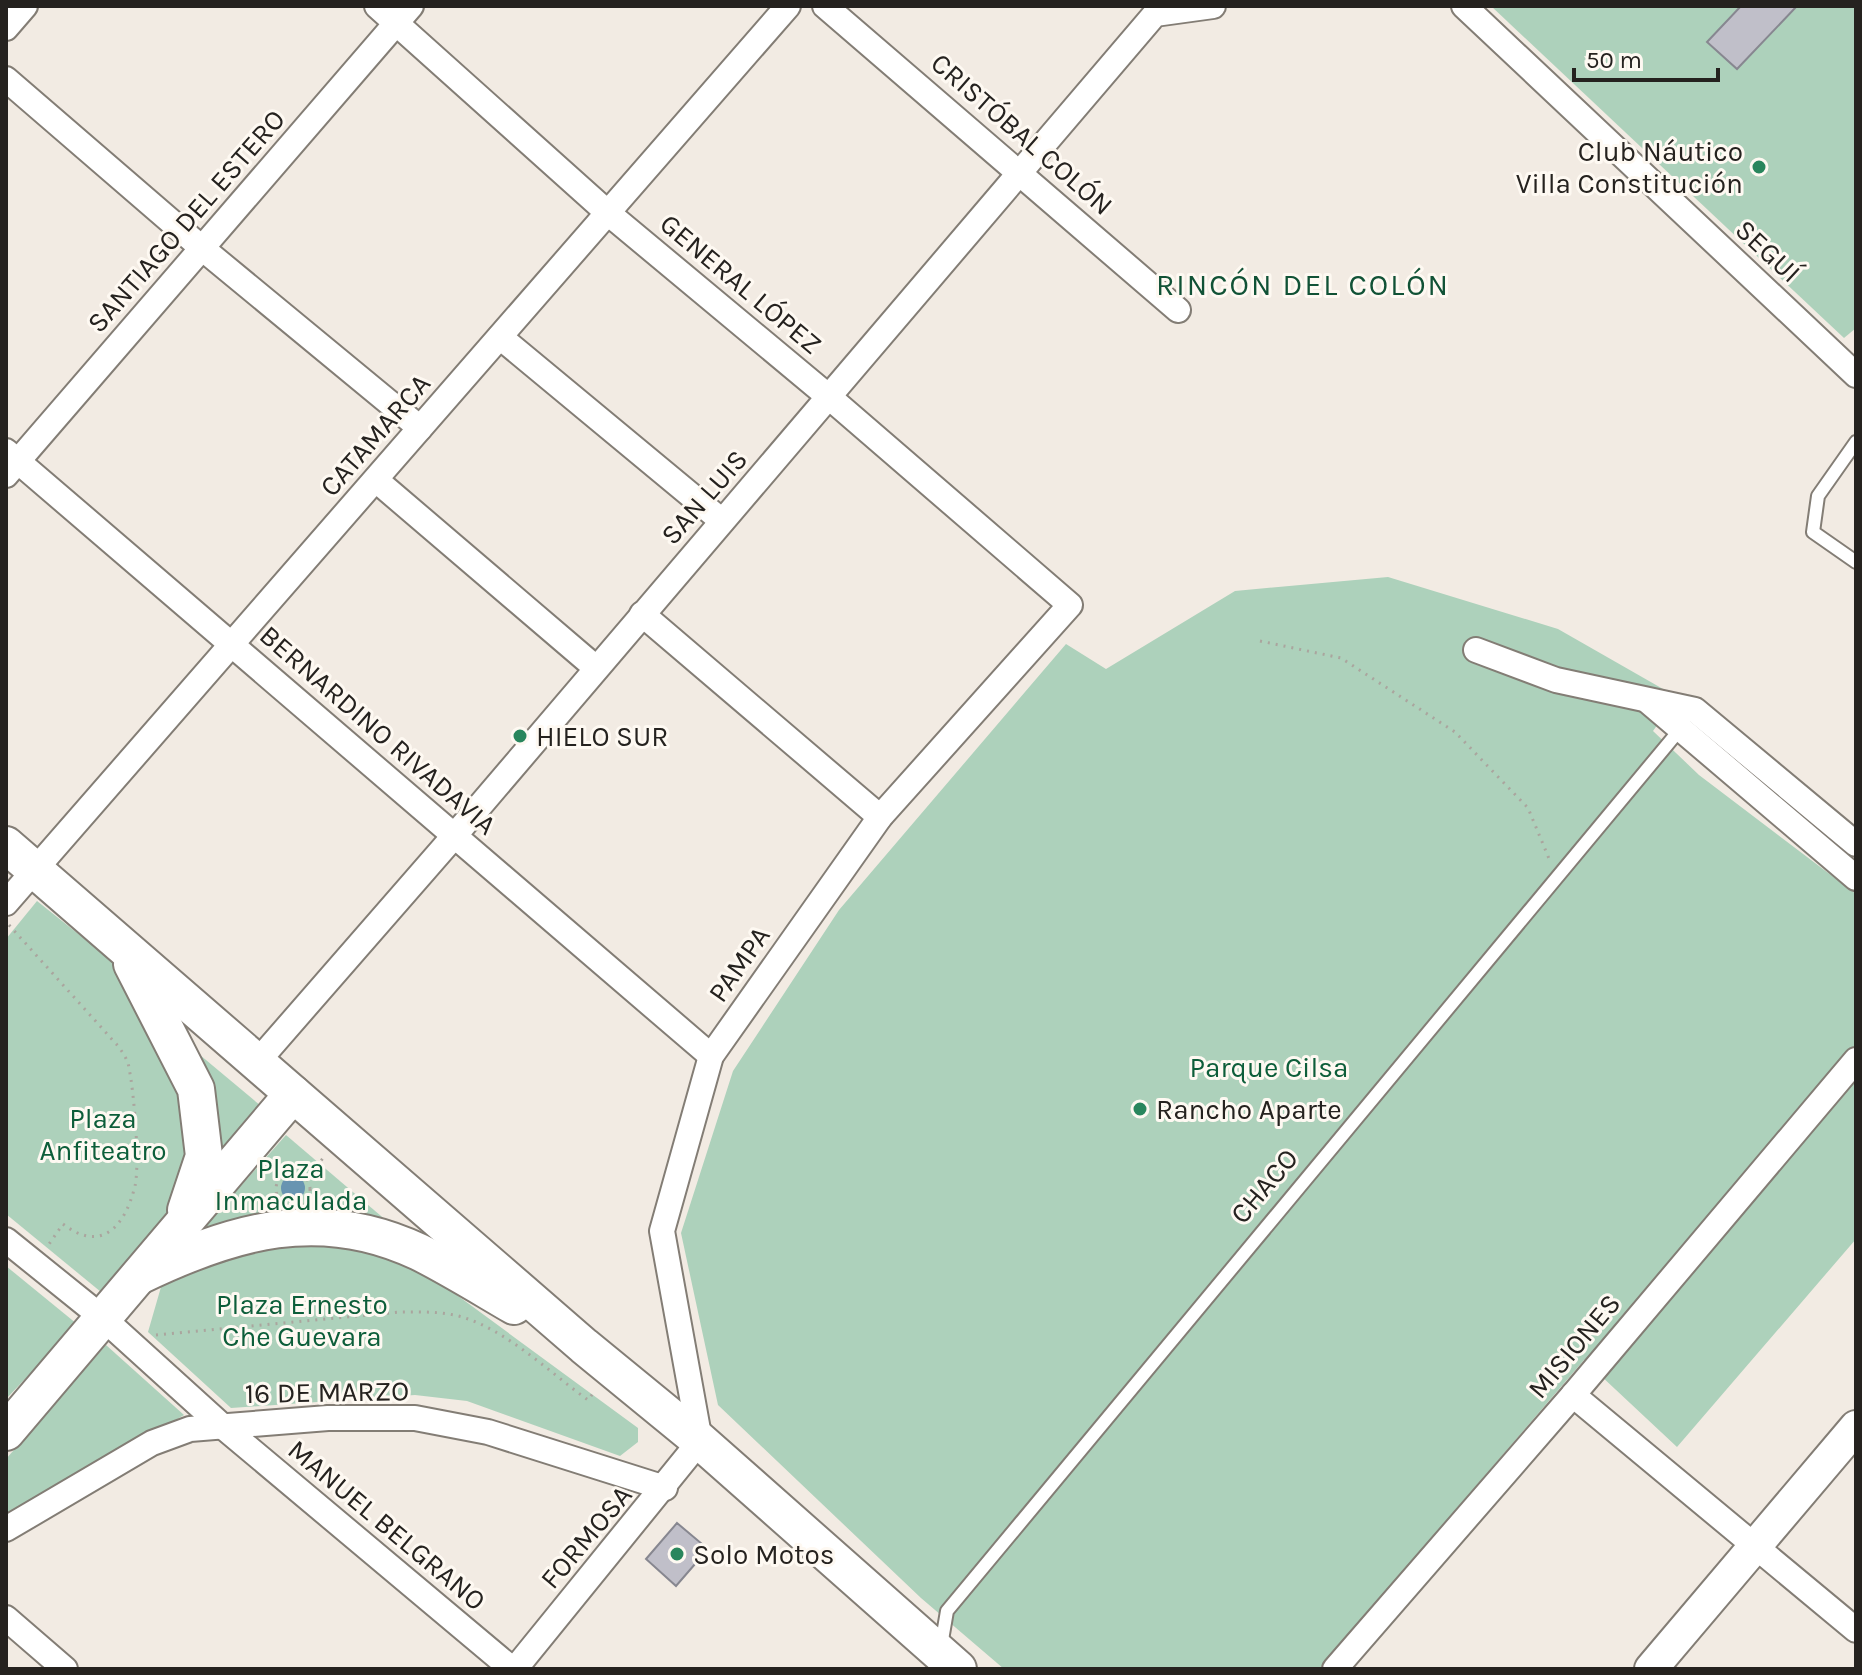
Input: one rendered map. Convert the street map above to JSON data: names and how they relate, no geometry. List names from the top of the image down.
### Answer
{
  "streets": {
    "street": [
      "CRISTÓBAL COLÓN",
      "SANTIAGO DEL ESTERO",
      "SEGUÍ",
      "GENERAL LÓPEZ",
      "CATAMARCA",
      "SAN LUIS",
      "BERNARDINO RIVADAVIA",
      "PAMPA",
      "MISIONES",
      "16 DE MARZO",
      "MANUEL BELGRANO",
      "FORMOSA"
    ],
    "lane": ["CHACO"]
  },
  "crossings": [
    ["CRISTÓBAL COLÓN", "SAN LUIS"],
    ["SANTIAGO DEL ESTERO", "GENERAL LÓPEZ"],
    ["SANTIAGO DEL ESTERO", "BERNARDINO RIVADAVIA"],
    ["GENERAL LÓPEZ", "CATAMARCA"],
    ["GENERAL LÓPEZ", "SAN LUIS"],
    ["GENERAL LÓPEZ", "PAMPA"],
    ["CATAMARCA", "BERNARDINO RIVADAVIA"],
    ["SAN LUIS", "BERNARDINO RIVADAVIA"],
    ["BERNARDINO RIVADAVIA", "PAMPA"],
    ["PAMPA", "FORMOSA"],
    ["16 DE MARZO", "MANUEL BELGRANO"],
    ["16 DE MARZO", "FORMOSA"],
    ["MANUEL BELGRANO", "FORMOSA"]
  ],
  "districts": ["RINCÓN DEL COLÓN"],
  "parks": [
    "Parque Cilsa",
    "Plaza Anfiteatro",
    "Plaza Inmaculada",
    "Plaza Ernesto Che Guevara"
  ],
  "places": [
    "Club Náutico Villa Constitución",
    "HIELO SUR",
    "Rancho Aparte",
    "Solo Motos"
  ],
  "scale_bar": "50 m"
}
